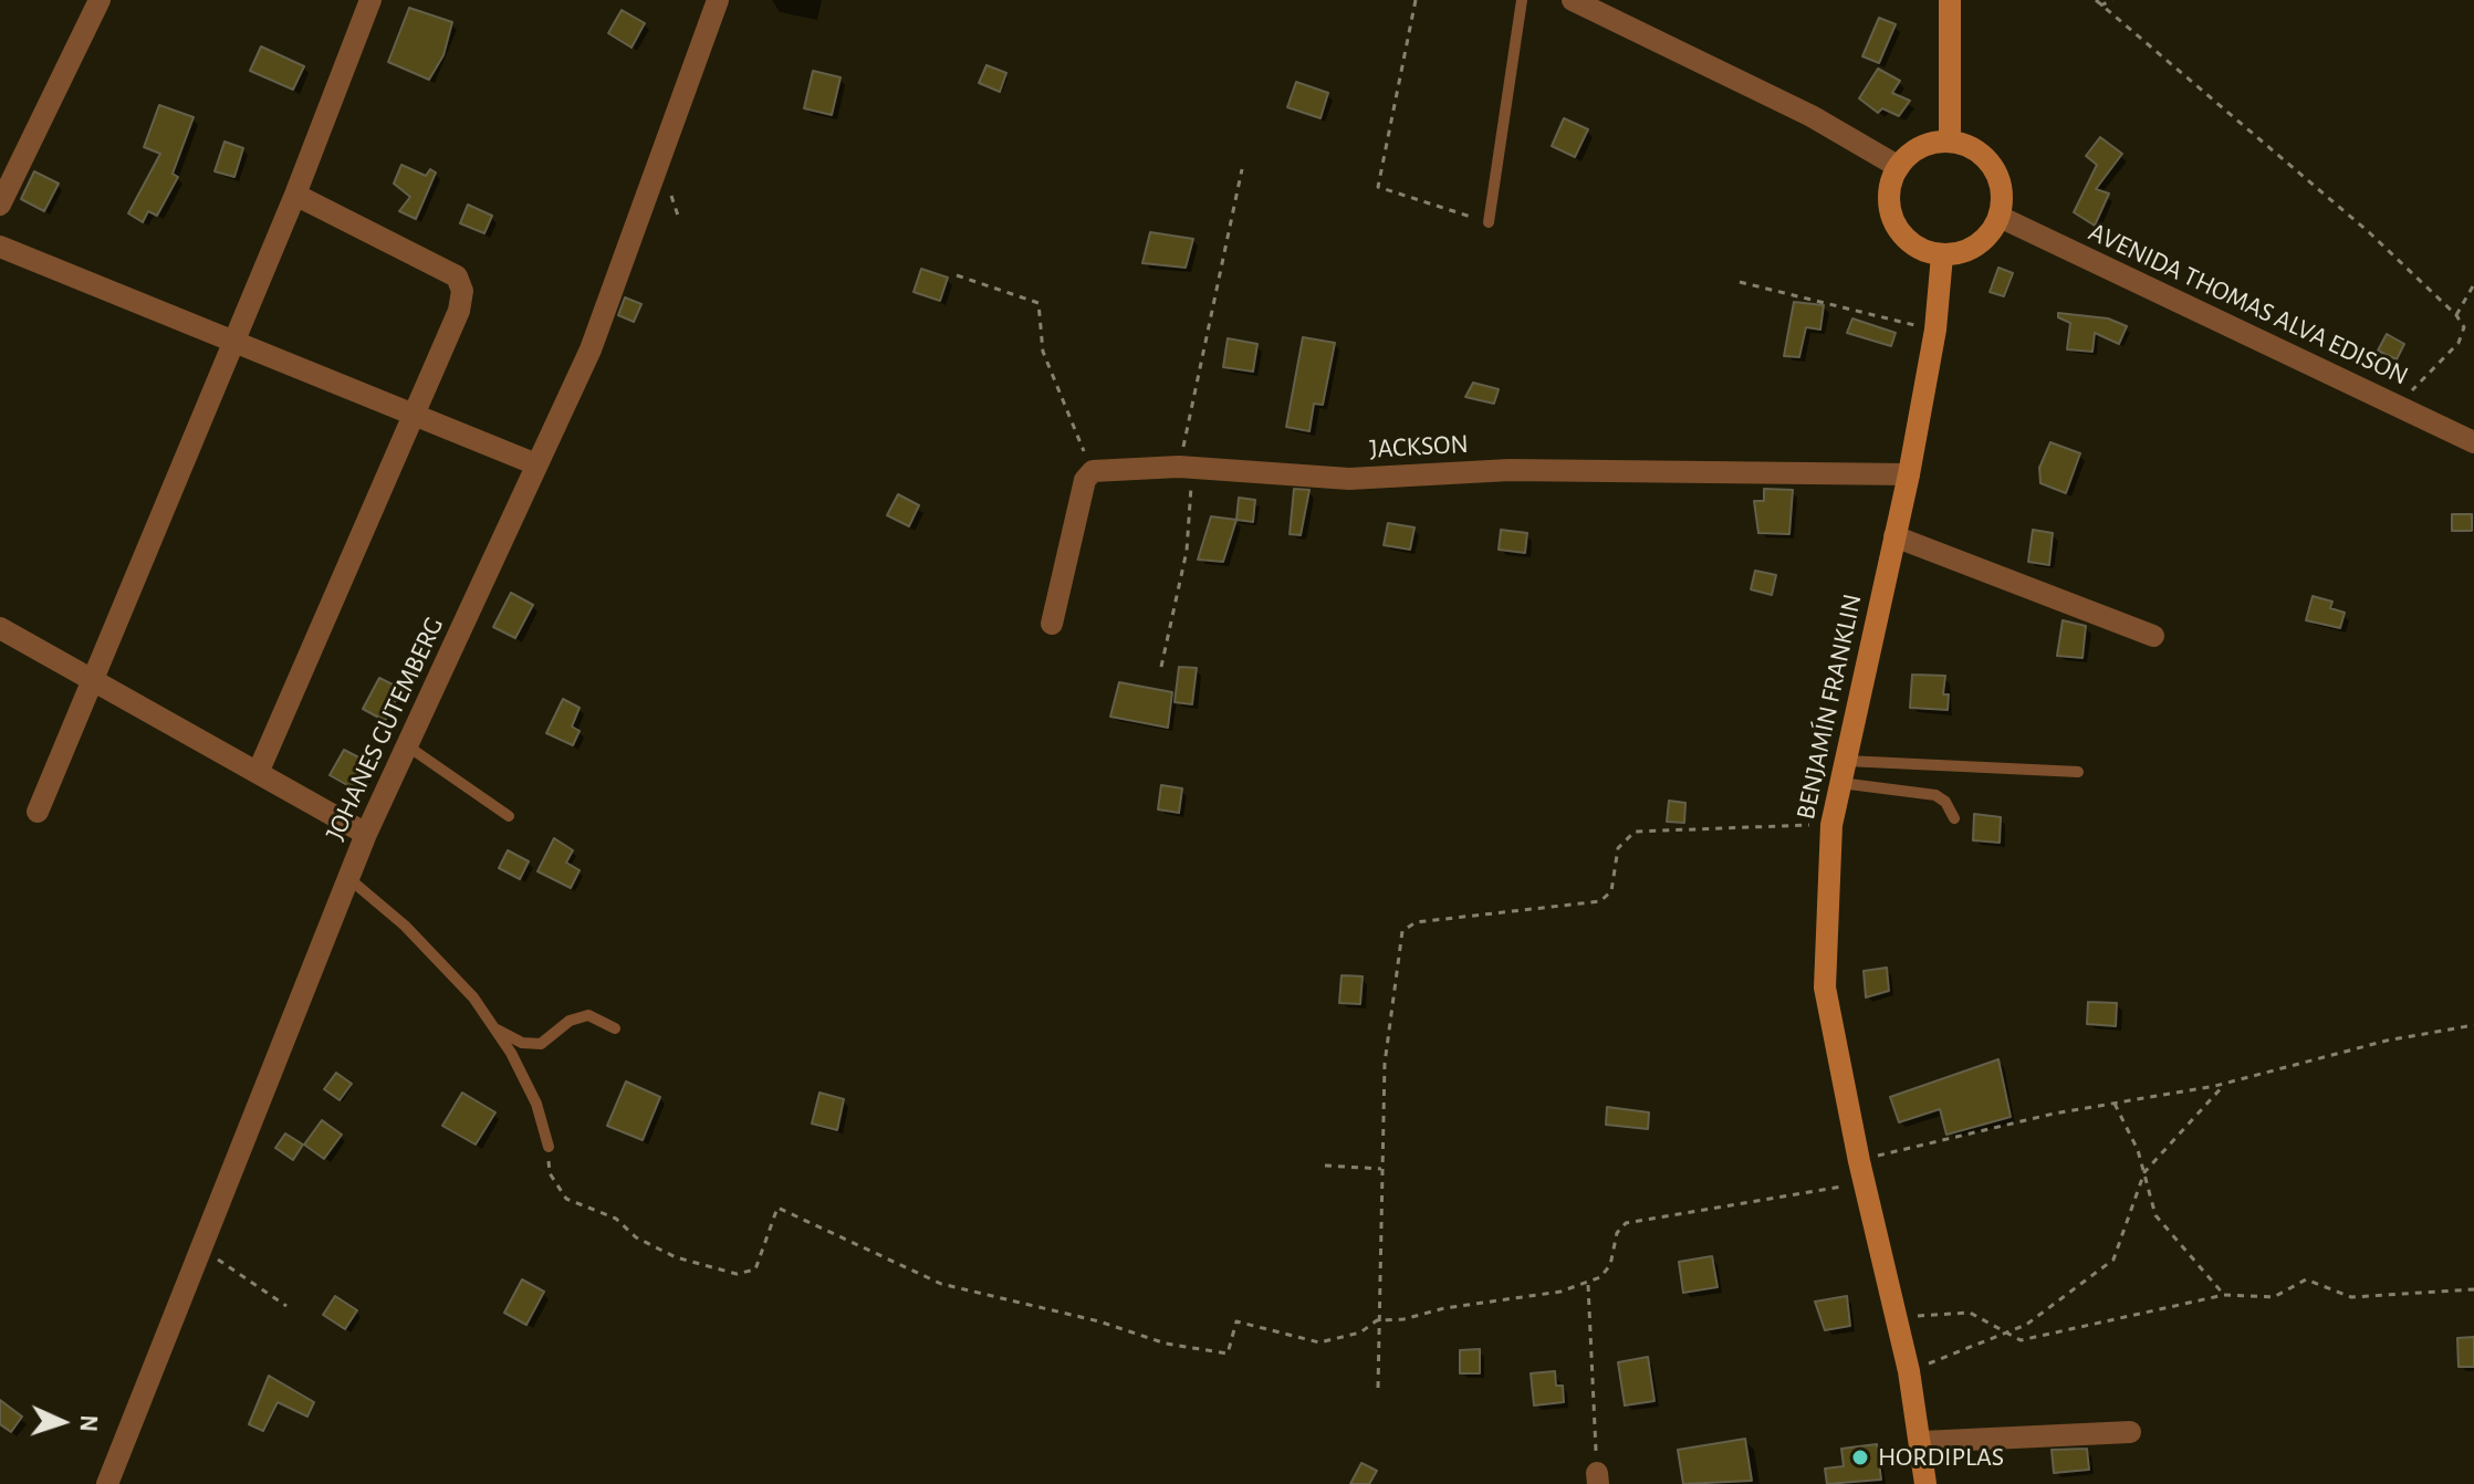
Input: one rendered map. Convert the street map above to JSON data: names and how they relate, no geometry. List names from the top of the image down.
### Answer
{
  "streets": {
    "street": [
      "AVENIDA THOMAS ALVA EDISON",
      "JACKSON",
      "BENJAMÍN FRANKLIN",
      "JOHANES GUTEMBERG"
    ]
  },
  "crossings": [
    ["AVENIDA THOMAS ALVA EDISON", "BENJAMÍN FRANKLIN"],
    ["JACKSON", "BENJAMÍN FRANKLIN"]
  ],
  "places": ["HORDIPLAS"],
  "north": "right"
}
